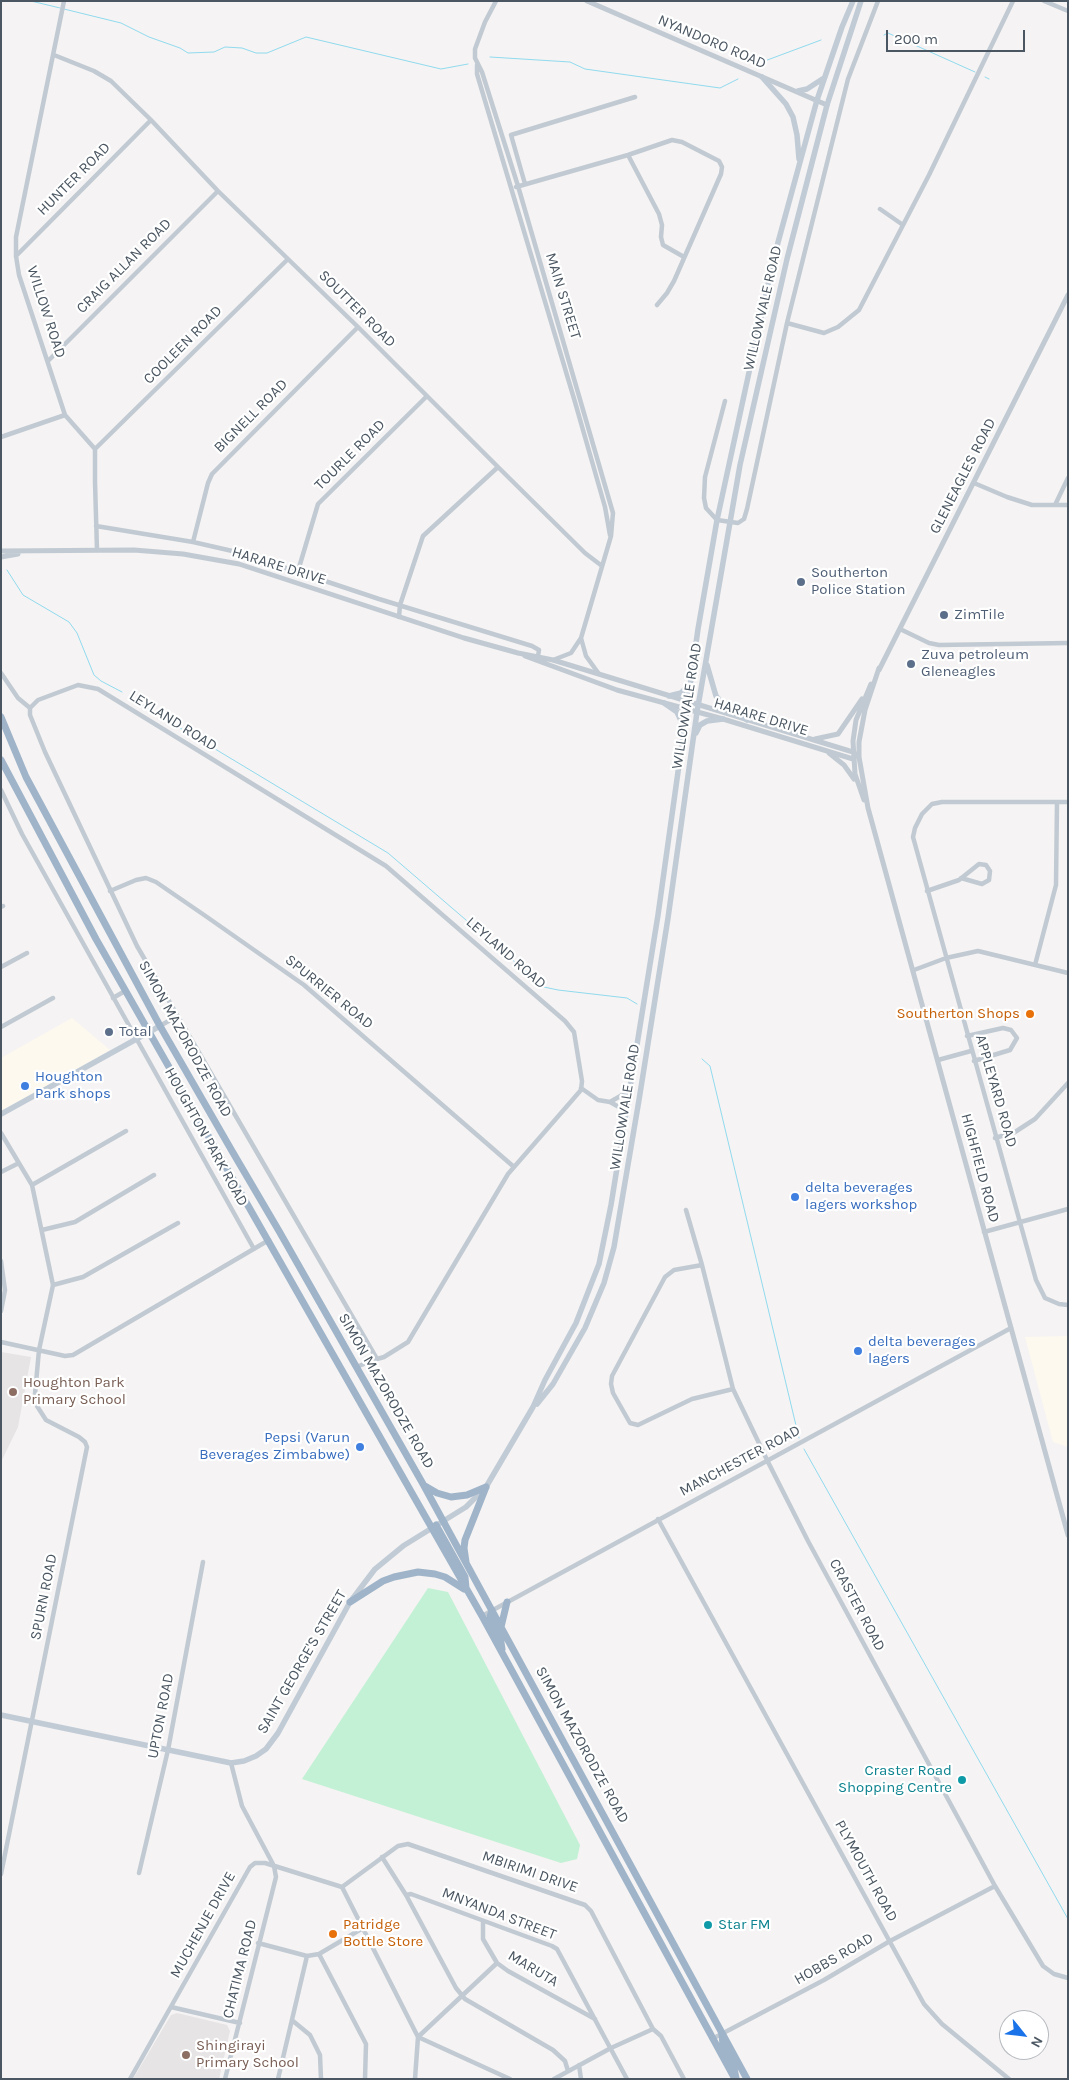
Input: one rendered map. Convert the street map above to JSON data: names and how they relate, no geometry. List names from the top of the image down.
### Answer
{
  "streets": {
    "highway": ["SIMON MAZORODZE ROAD"],
    "main road": ["WILLOWVALE ROAD", "SAINT GEORGE'S STREET"],
    "street": [
      "NYANDORO ROAD",
      "HUNTER ROAD",
      "CRAIG ALLAN ROAD",
      "MAIN STREET",
      "SOUTTER ROAD",
      "WILLOW ROAD",
      "COOLEEN ROAD",
      "BIGNELL ROAD",
      "TOURLE ROAD",
      "GLENEAGLES ROAD",
      "HARARE DRIVE",
      "LEYLAND ROAD",
      "SPURRIER ROAD",
      "APPLEYARD ROAD",
      "HOUGHTON PARK ROAD",
      "HIGHFIELD ROAD",
      "MANCHESTER ROAD",
      "SPURN ROAD",
      "CRASTER ROAD",
      "UPTON ROAD",
      "PLYMOUTH ROAD",
      "MBIRIMI DRIVE",
      "MNYANDA STREET",
      "MUCHENJE DRIVE",
      "HOBBS ROAD",
      "CHATIMA ROAD",
      "MARUTA"
    ]
  },
  "crossings": [
    ["NYANDORO ROAD", "WILLOWVALE ROAD"],
    ["HUNTER ROAD", "SOUTTER ROAD"],
    ["HUNTER ROAD", "WILLOW ROAD"],
    ["CRAIG ALLAN ROAD", "SOUTTER ROAD"],
    ["CRAIG ALLAN ROAD", "WILLOW ROAD"],
    ["MAIN STREET", "SOUTTER ROAD"],
    ["MAIN STREET", "HARARE DRIVE"],
    ["WILLOWVALE ROAD", "HARARE DRIVE"],
    ["WILLOWVALE ROAD", "SIMON MAZORODZE ROAD"],
    ["WILLOWVALE ROAD", "SAINT GEORGE'S STREET"],
    ["SOUTTER ROAD", "WILLOW ROAD"],
    ["SOUTTER ROAD", "COOLEEN ROAD"],
    ["SOUTTER ROAD", "BIGNELL ROAD"],
    ["SOUTTER ROAD", "TOURLE ROAD"],
    ["WILLOW ROAD", "COOLEEN ROAD"],
    ["GLENEAGLES ROAD", "HARARE DRIVE"],
    ["GLENEAGLES ROAD", "HIGHFIELD ROAD"],
    ["HARARE DRIVE", "HIGHFIELD ROAD"],
    ["SIMON MAZORODZE ROAD", "MANCHESTER ROAD"],
    ["SIMON MAZORODZE ROAD", "SAINT GEORGE'S STREET"],
    ["SIMON MAZORODZE ROAD", "HOBBS ROAD"],
    ["HIGHFIELD ROAD", "MANCHESTER ROAD"],
    ["MANCHESTER ROAD", "CRASTER ROAD"],
    ["MANCHESTER ROAD", "PLYMOUTH ROAD"],
    ["SPURN ROAD", "SAINT GEORGE'S STREET"],
    ["CRASTER ROAD", "HOBBS ROAD"],
    ["SAINT GEORGE'S STREET", "UPTON ROAD"],
    ["PLYMOUTH ROAD", "HOBBS ROAD"],
    ["MBIRIMI DRIVE", "MUCHENJE DRIVE"],
    ["MNYANDA STREET", "MARUTA"],
    ["MUCHENJE DRIVE", "CHATIMA ROAD"]
  ],
  "places": [
    "Southerton Police Station",
    "ZimTile",
    "Zuva petroleum Gleneagles",
    "Southerton Shops",
    "Total",
    "Houghton Park shops",
    "delta beverages lagers workshop",
    "delta beverages lagers",
    "Houghton Park Primary School",
    "Pepsi (Varun Beverages Zimbabwe)",
    "Craster Road Shopping Centre",
    "Star FM",
    "Patridge Bottle Store",
    "Shingirayi Primary School"
  ],
  "scale_bar": "200 m",
  "north": "bottom right"
}
